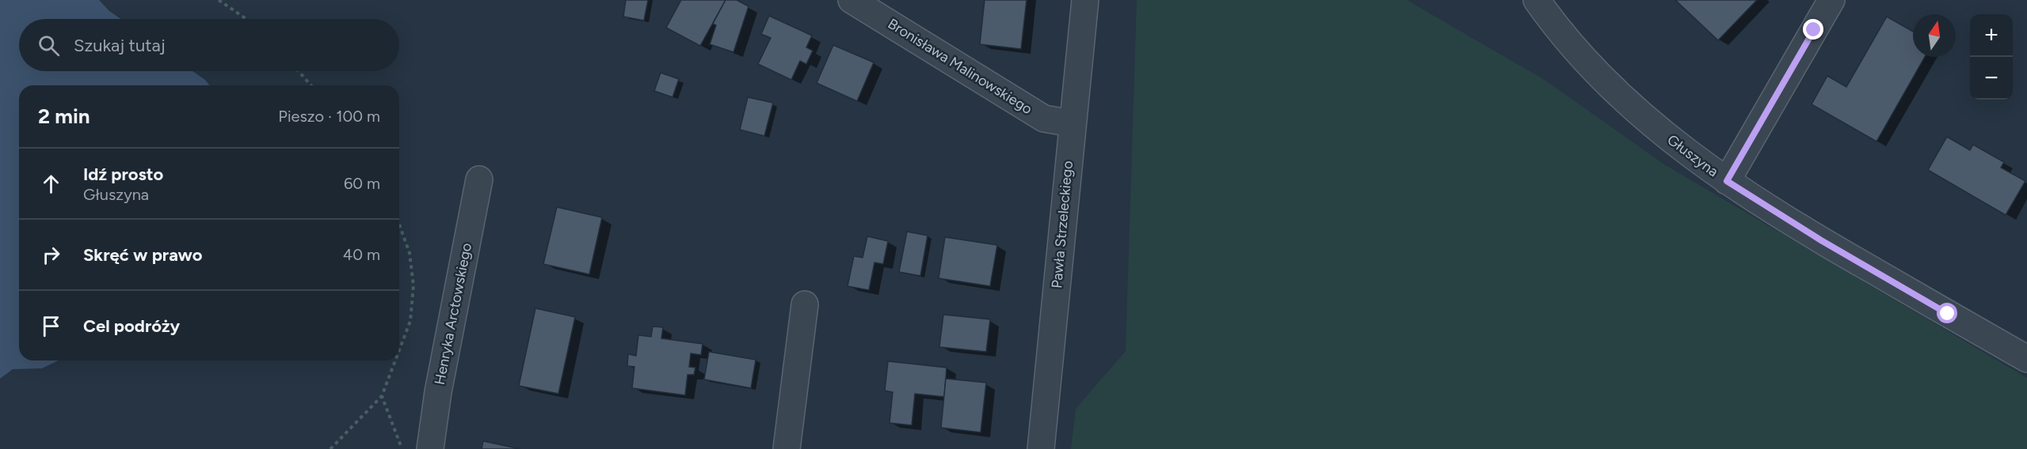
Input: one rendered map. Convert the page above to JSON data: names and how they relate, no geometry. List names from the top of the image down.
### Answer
{
  "streets": {
    "street": [
      "Bronisława Malinowskiego",
      "Głuszyna",
      "Pawła Strzeleckiego",
      "Henryka Arctowskiego"
    ]
  },
  "crossings": [
    ["Bronisława Malinowskiego", "Pawła Strzeleckiego"]
  ],
  "north": "top",
  "page": {
    "map_buttons": ["+", "−"],
    "search": "Szukaj tutaj",
    "heading": ["2 min", "Pieszo · 100 m"],
    "list": [
      ["Idź prosto", "Głuszyna", "60 m"],
      ["Skręć w prawo", "40 m"],
      "Cel podróży"
    ]
  }
}
